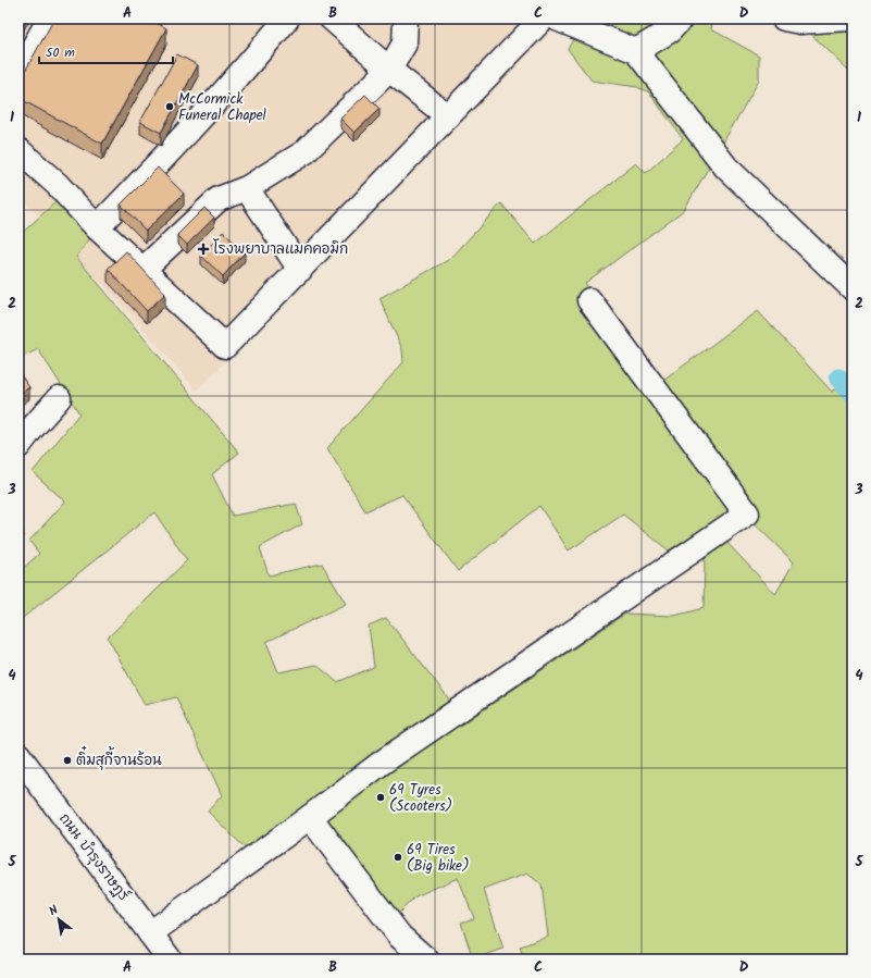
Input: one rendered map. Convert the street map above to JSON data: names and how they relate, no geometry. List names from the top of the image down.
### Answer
{
  "streets": {
    "street": ["ถนน บำรุงราษฏร์"]
  },
  "places": {
    "other": [
      "McCormick Funeral Chapel",
      "ติ๋มสุกี้จานร้อน",
      "69 Tyres (Scooters)",
      "69 Tires (Big bike)"
    ],
    "health": ["โรงพยาบาลแมคคอมิก"]
  },
  "scale_bar": "50 m",
  "north": "top left",
  "grid": {
    "columns": [
      "A",
      "B",
      "C",
      "D"
    ],
    "rows": [
      "1",
      "2",
      "3",
      "4",
      "5"
    ]
  }
}
